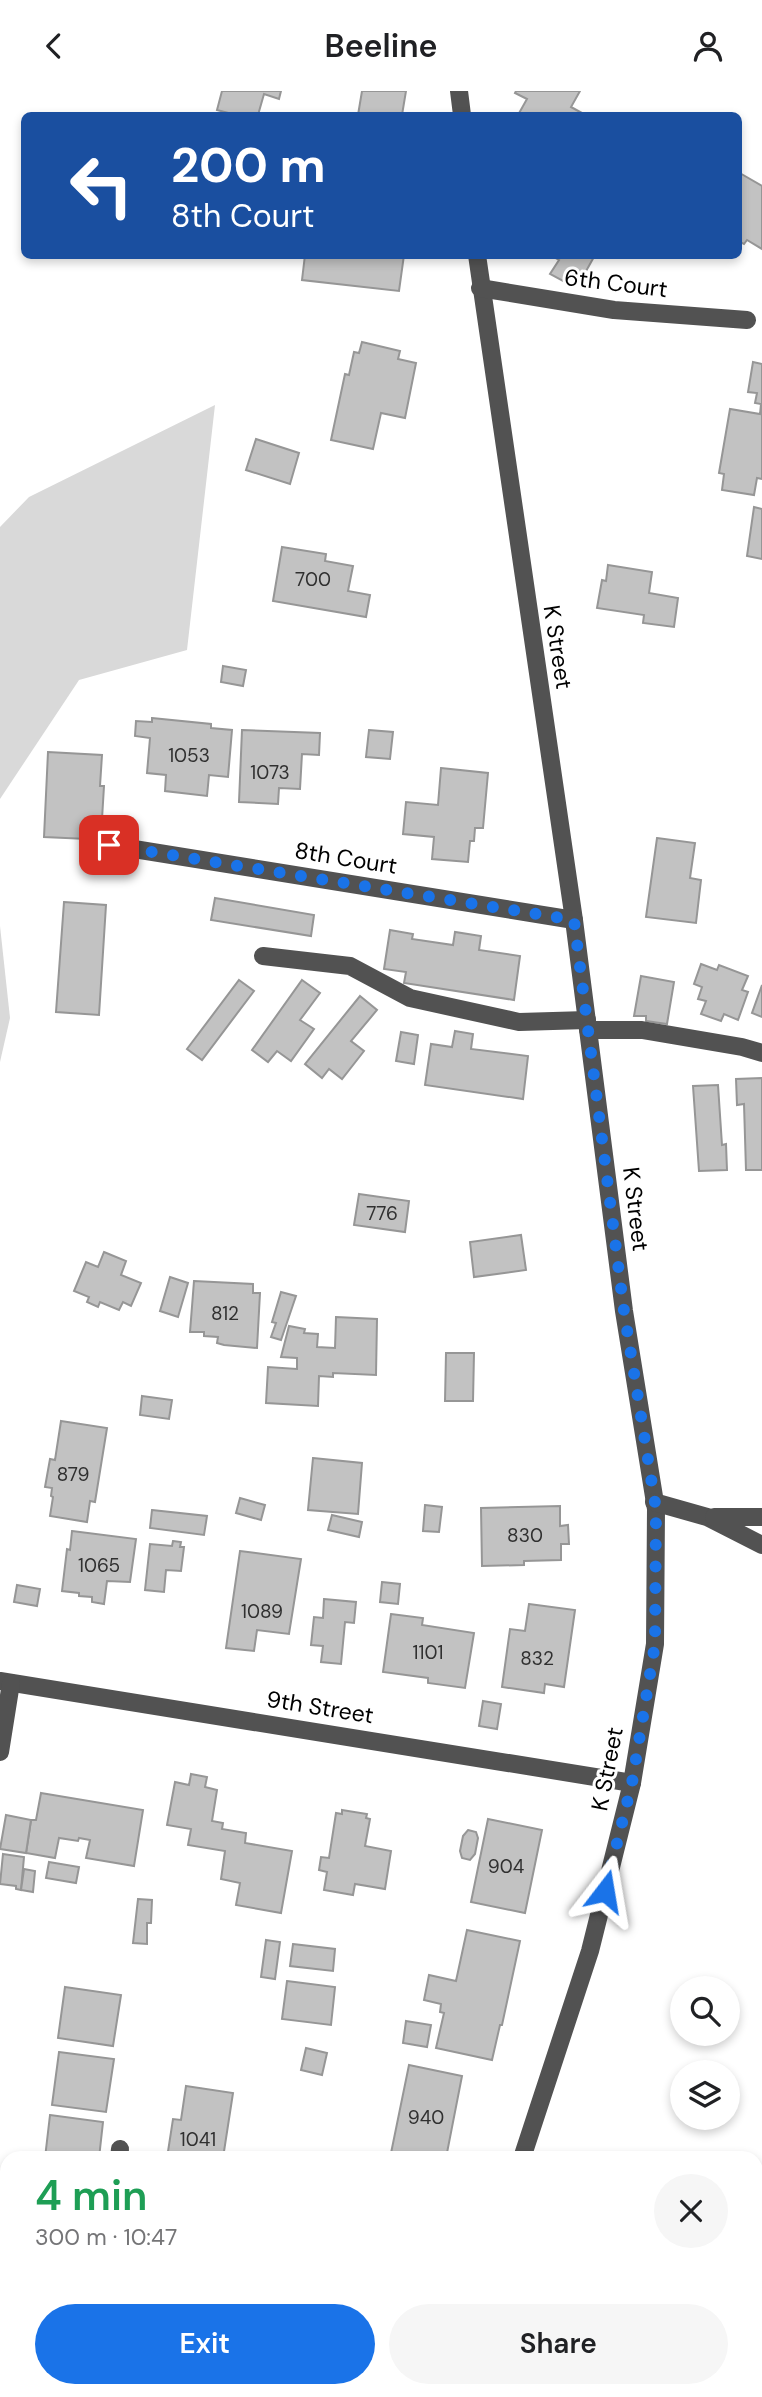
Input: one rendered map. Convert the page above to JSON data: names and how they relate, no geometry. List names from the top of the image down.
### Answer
{
  "streets": {
    "street": [
      "6th Court",
      "K Street",
      "8th Court",
      "9th Street"
    ]
  },
  "crossings": [
    ["6th Court", "K Street"],
    ["K Street", "8th Court"],
    ["K Street", "9th Street"]
  ],
  "house_numbers": [
    "700",
    "1053",
    "1073",
    "776",
    "812",
    "879",
    "830",
    "1065",
    "1089",
    "1101",
    "832",
    "904",
    "940",
    "1041"
  ],
  "page": {
    "header": "Beeline",
    "turn": ["200 m", "8th Court"],
    "heading": ["4 min", "300 m · 10:47"],
    "buttons": ["Exit", "Share"]
  }
}
